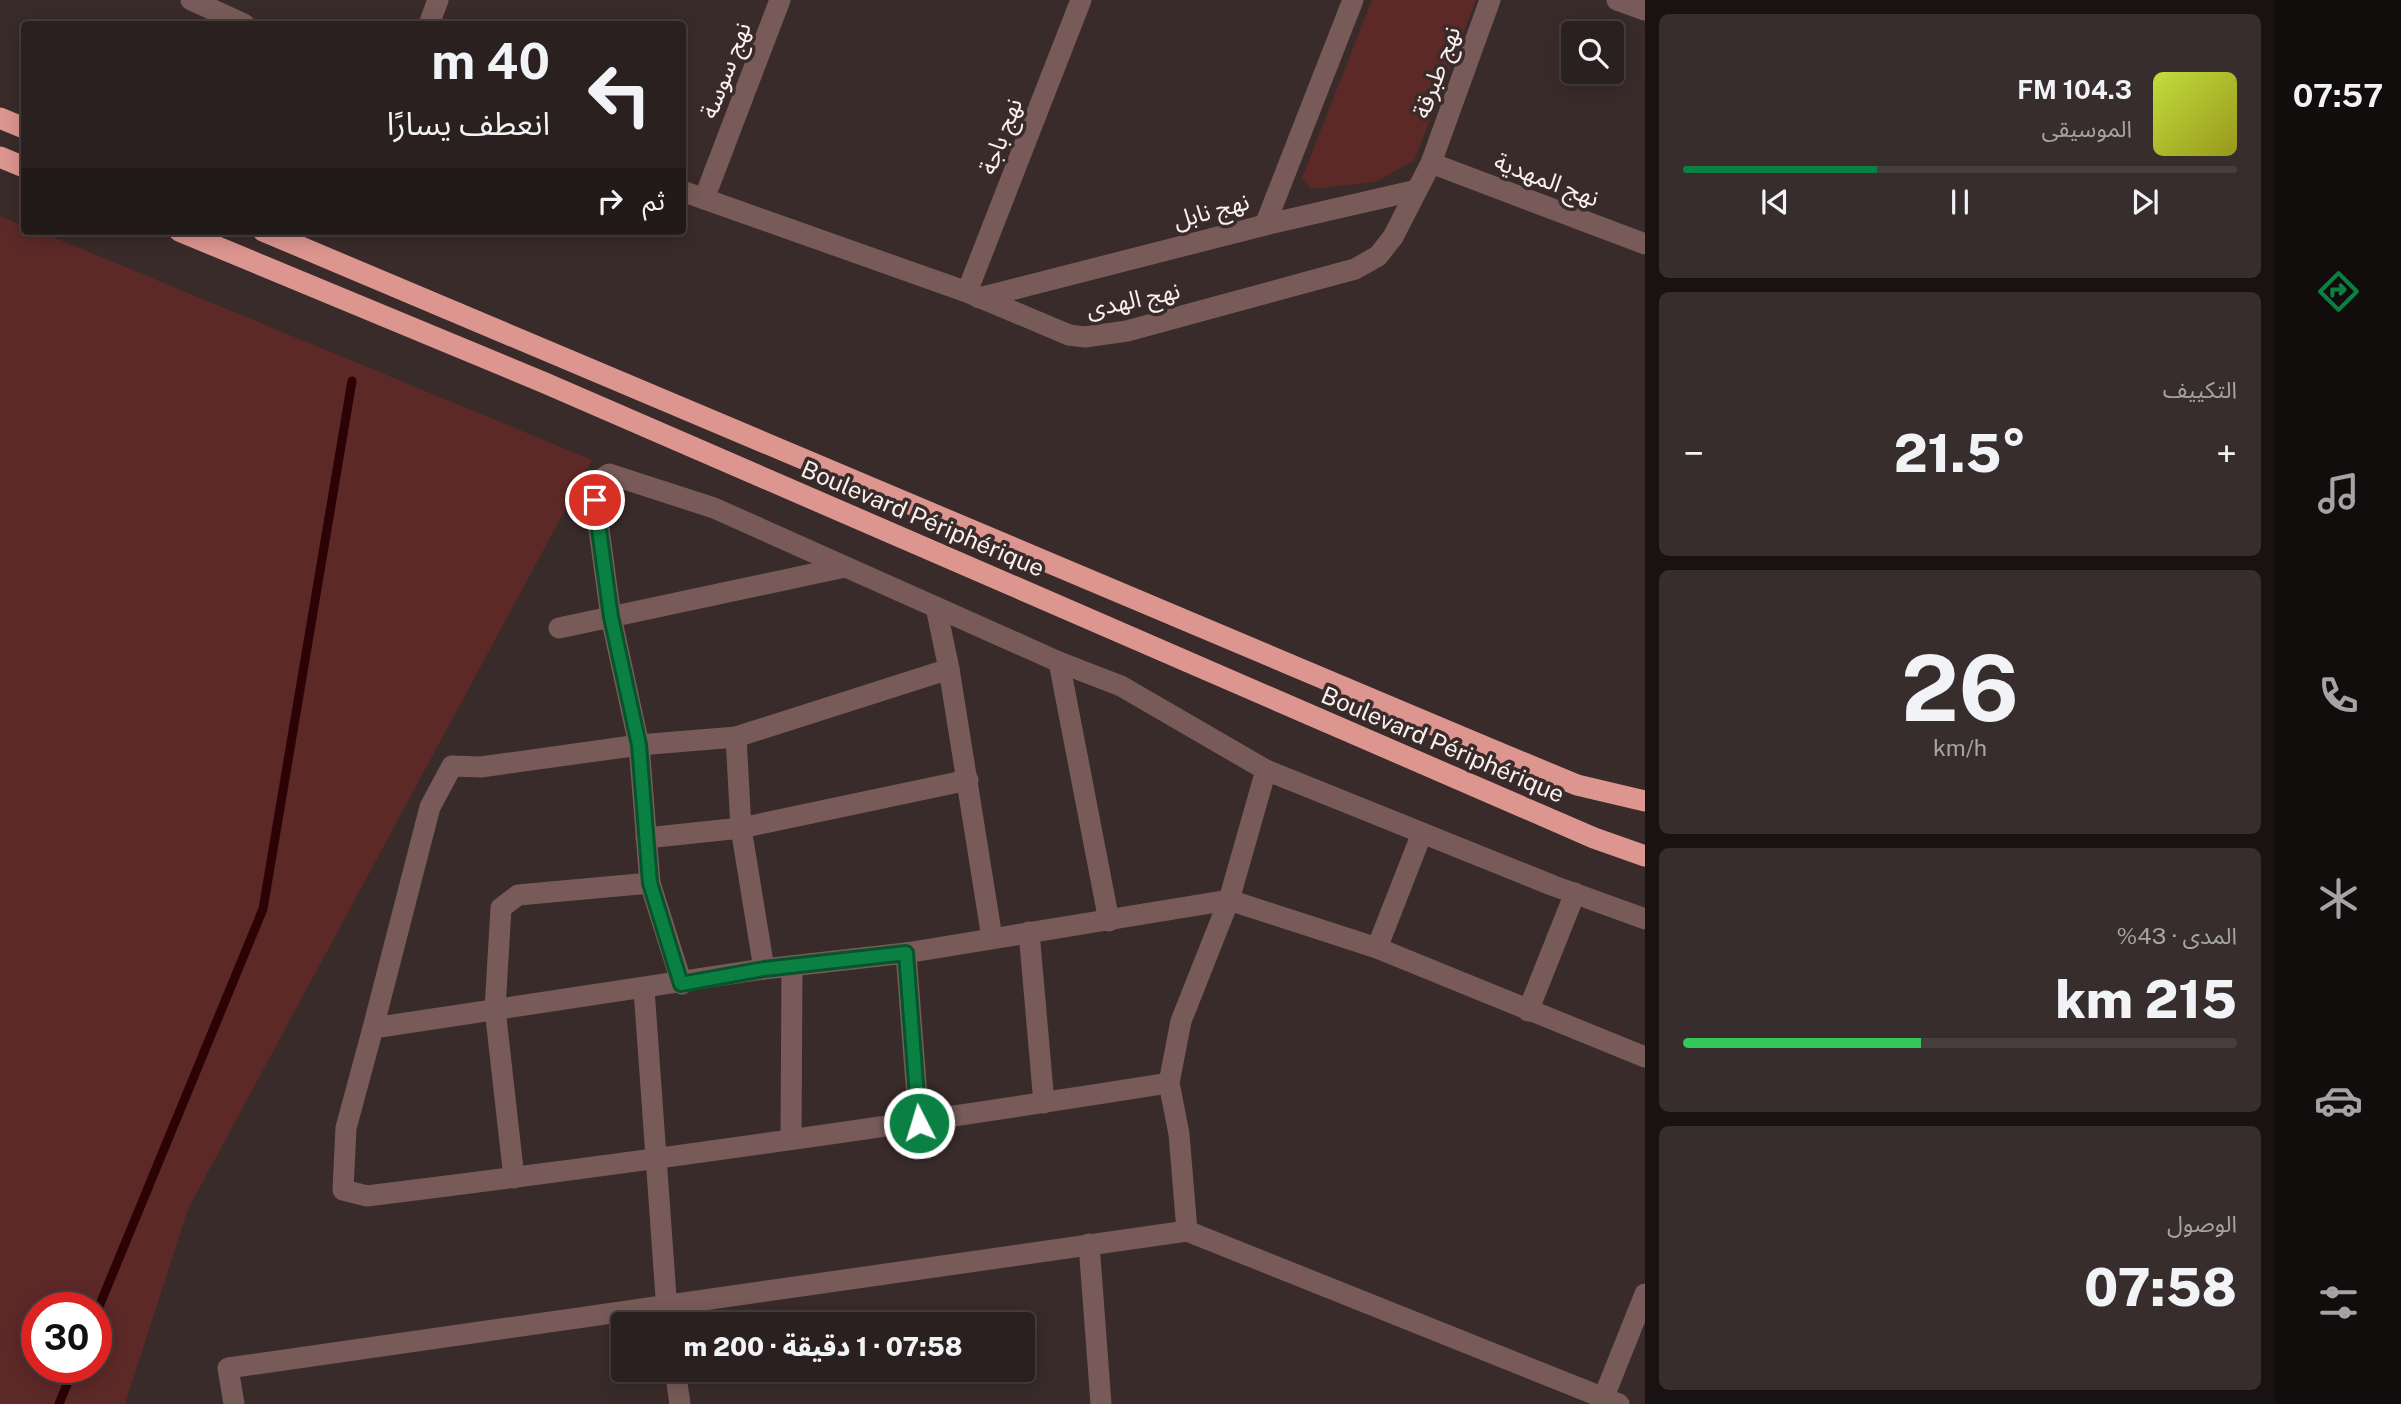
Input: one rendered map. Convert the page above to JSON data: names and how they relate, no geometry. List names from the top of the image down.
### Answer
{
  "streets": {
    "highway": ["Boulevard Périphérique"],
    "street": [
      "نهج سوسة",
      "نهج طبرقة",
      "نهج باجة",
      "نهج المهدية",
      "نهج نابل",
      "نهج الهدى"
    ]
  },
  "crossings": [
    ["نهج سوسة", "نهج الهدى"],
    ["نهج طبرقة", "نهج المهدية"],
    ["نهج طبرقة", "نهج الهدى"],
    ["نهج باجة", "نهج نابل"],
    ["نهج باجة", "نهج الهدى"],
    ["نهج المهدية", "نهج الهدى"],
    ["نهج نابل", "نهج الهدى"]
  ],
  "page": {
    "tabs": "07:57",
    "turn": ["40 m", "انعطف يسارًا"],
    "song": ["104.3 FM", "الموسيقى"],
    "then": "ثم",
    "tile": [
      "التكييف",
      ["26", "km/h"],
      ["المدى · 43%", "215 km"],
      ["الوصول", "07:58"]
    ],
    "heat": ["−", "21.5°", "+"],
    "limit": "30",
    "trip": "07:58 · 1 دقيقة · 200 m"
  }
}
